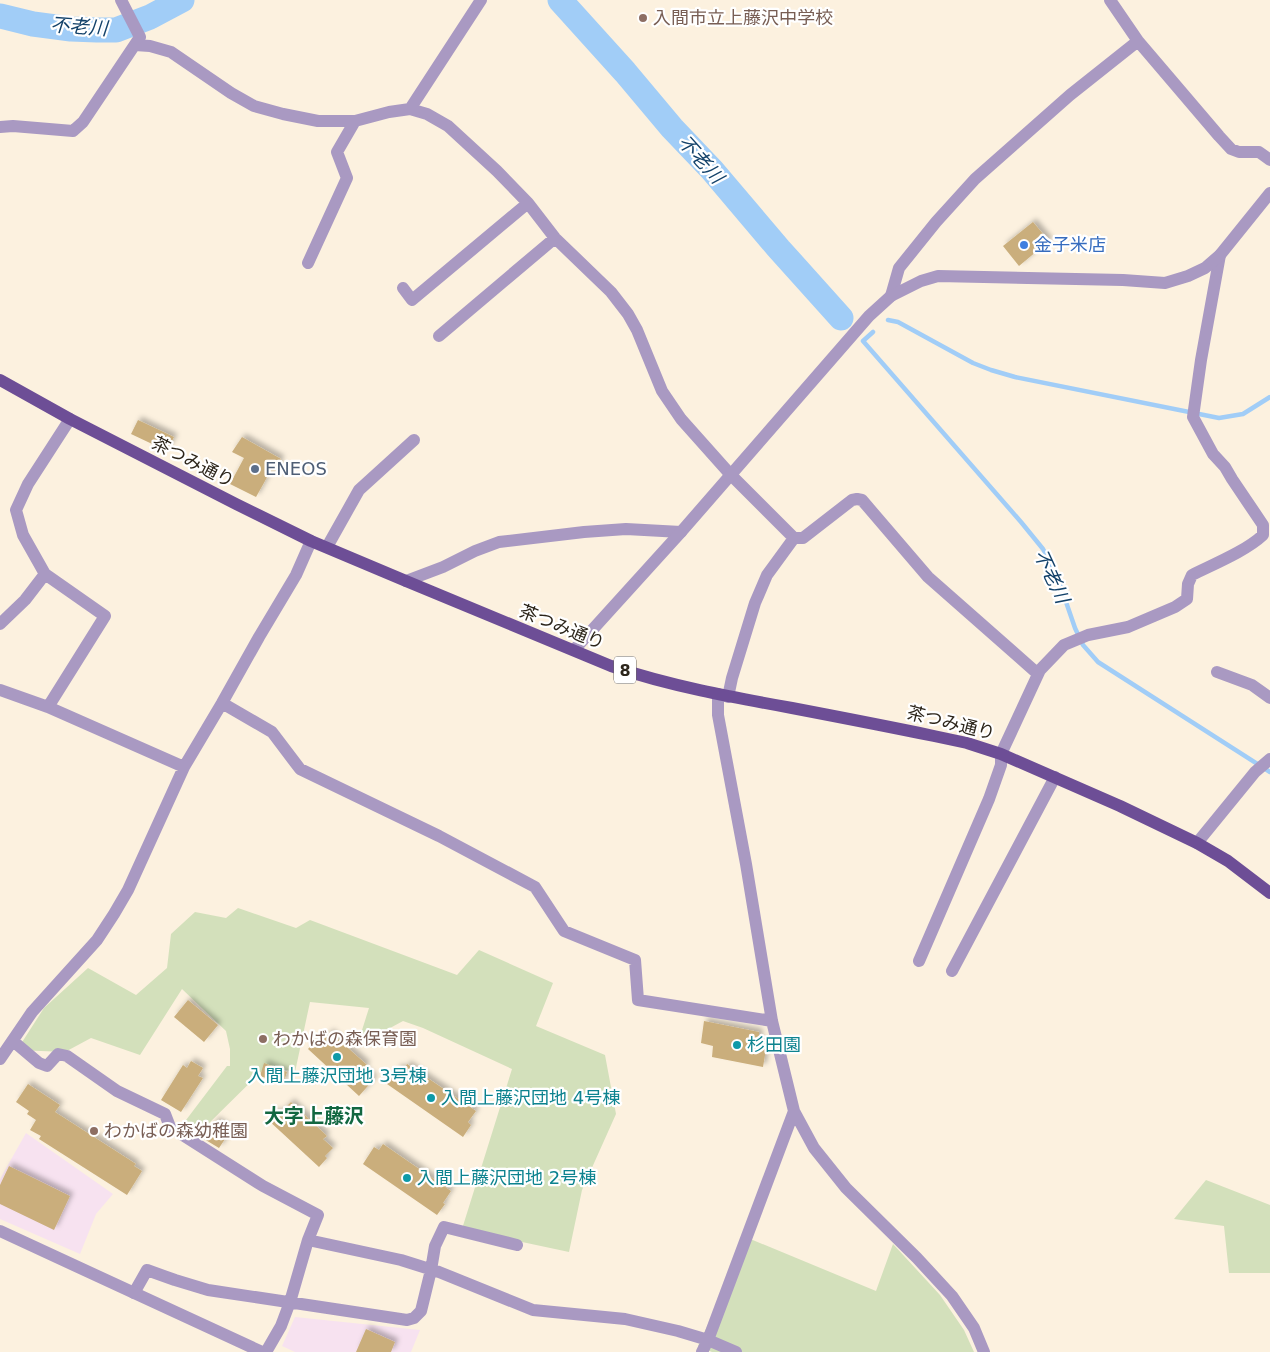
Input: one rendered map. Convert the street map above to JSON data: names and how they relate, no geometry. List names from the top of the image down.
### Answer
{
  "streets": {
    "main road": ["茶つみ通り", "8"]
  },
  "districts": ["大字上藤沢"],
  "water": ["不老川"],
  "places": [
    "入間市立上藤沢中学校",
    "金子米店",
    "ENEOS",
    "わかばの森保育園",
    "杉田園",
    "入間上藤沢団地 3号棟",
    "入間上藤沢団地 4号棟",
    "わかばの森幼稚園",
    "入間上藤沢団地 2号棟"
  ]
}
